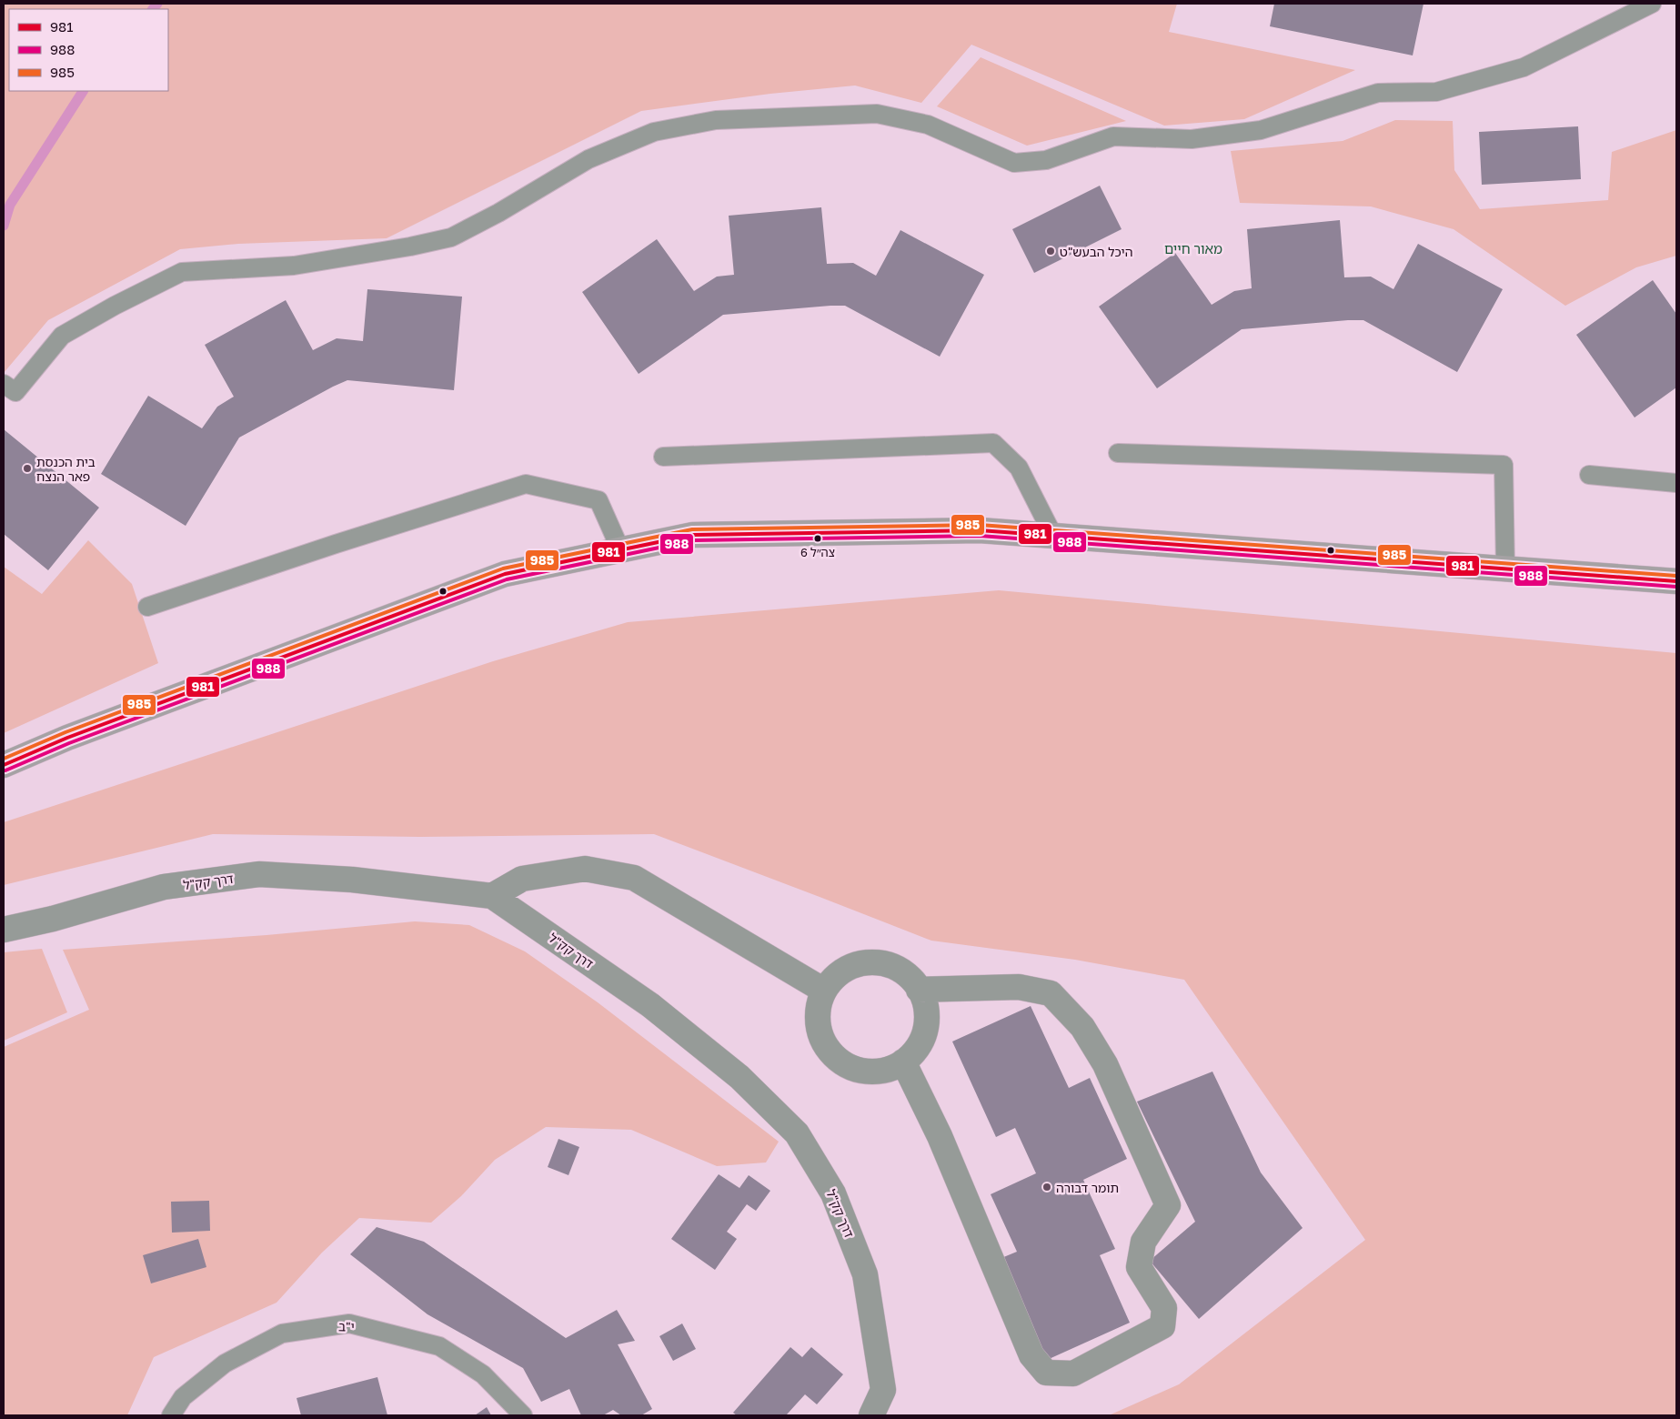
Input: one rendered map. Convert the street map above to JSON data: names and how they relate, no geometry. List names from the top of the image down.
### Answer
{
  "streets": {
    "street": ["דרך קק\"ל"],
    "lane": ["י\"ב"]
  },
  "districts": ["מאור חיים"],
  "places": [
    "היכל הבעש\"ט",
    "בית הכנסת פאר הנצח",
    "צה״ל 6",
    "תומר דבורה"
  ],
  "lines": ["transit line 985", "transit line 981", "transit line 988"],
  "legend": ["981", "988", "985"]
}
